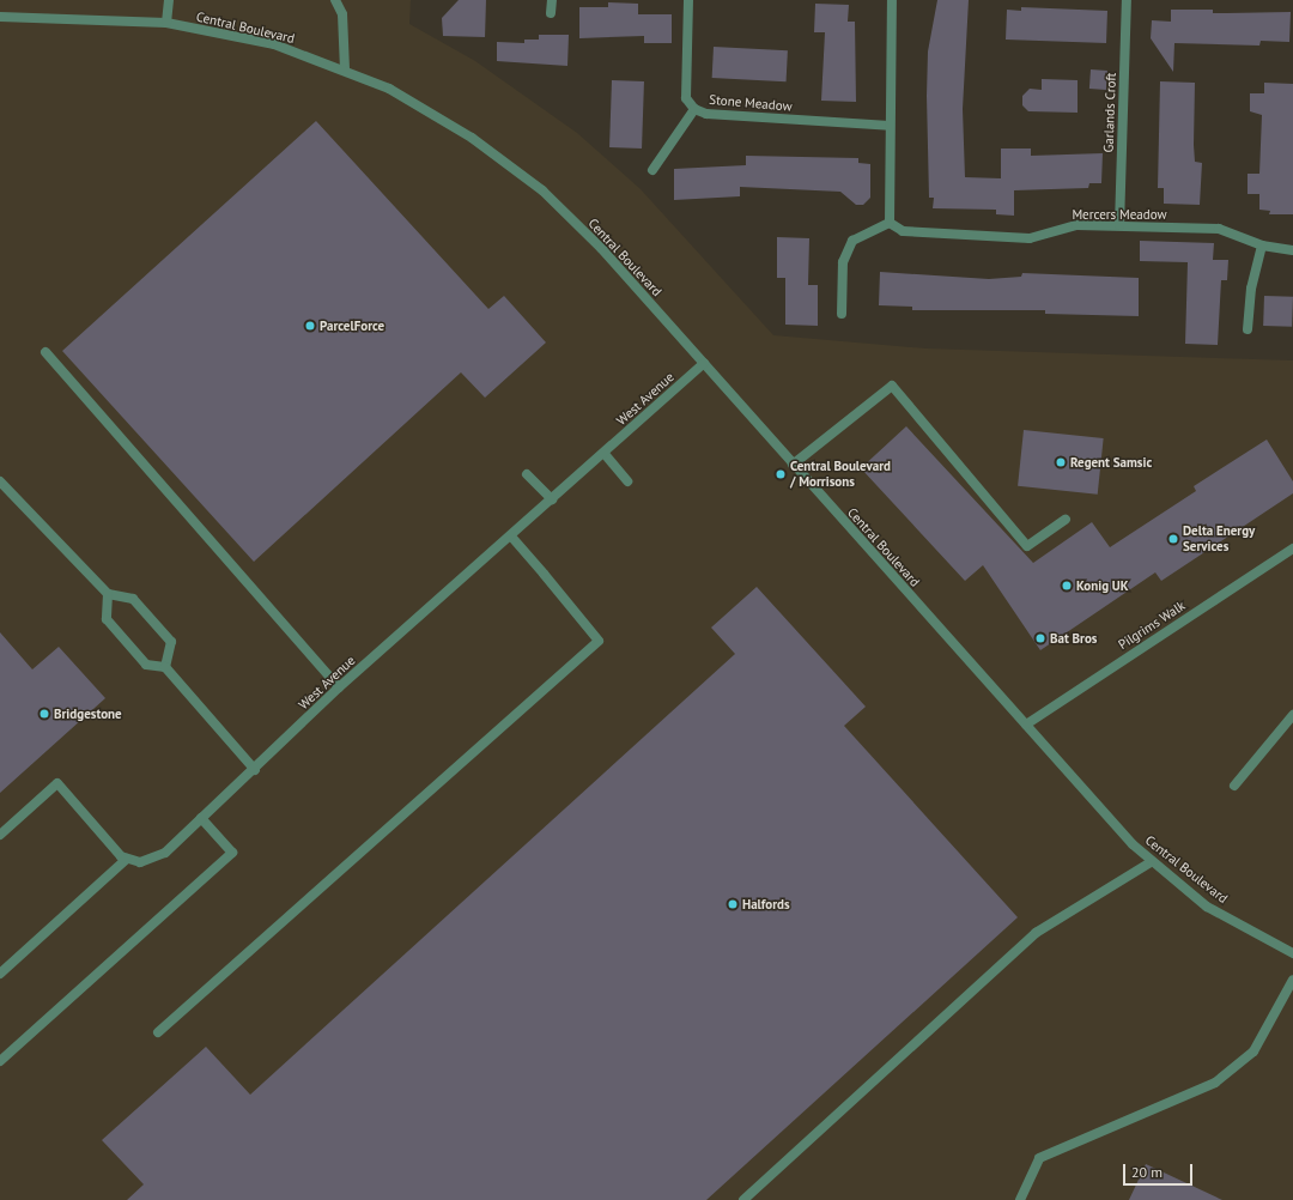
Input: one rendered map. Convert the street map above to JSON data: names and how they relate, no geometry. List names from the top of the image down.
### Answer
{
  "streets": {
    "street": [
      "Central Boulevard",
      "Stone Meadow",
      "Garlands Croft",
      "Mercers Meadow",
      "West Avenue",
      "Pilgrims Walk"
    ]
  },
  "crossings": [
    ["Central Boulevard", "West Avenue"],
    ["Central Boulevard", "Pilgrims Walk"],
    ["Garlands Croft", "Mercers Meadow"]
  ],
  "places": [
    "ParcelForce",
    "Regent Samsic",
    "Central Boulevard / Morrisons",
    "Delta Energy Services",
    "Konig UK",
    "Bat Bros",
    "Bridgestone",
    "Halfords"
  ],
  "scale_bar": "20 m"
}
